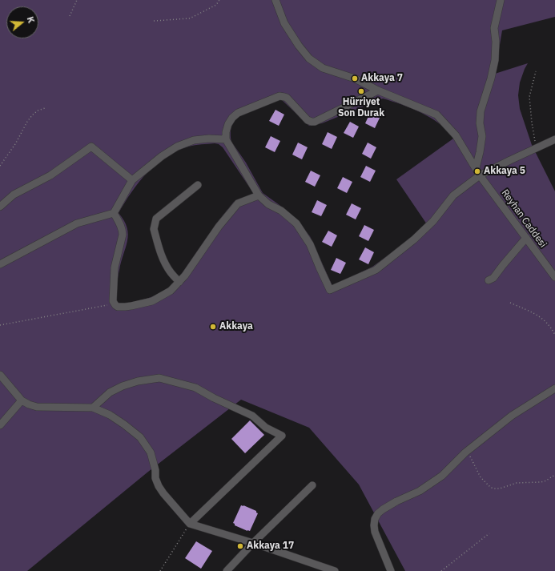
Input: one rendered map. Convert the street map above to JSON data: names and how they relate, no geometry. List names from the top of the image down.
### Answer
{
  "streets": {
    "street": ["Reyhan Caddesi"]
  },
  "places": [
    "Akkaya 7",
    "Hürriyet Son Durak",
    "Akkaya 5",
    "Akkaya",
    "Akkaya 17"
  ],
  "north": "right"
}
